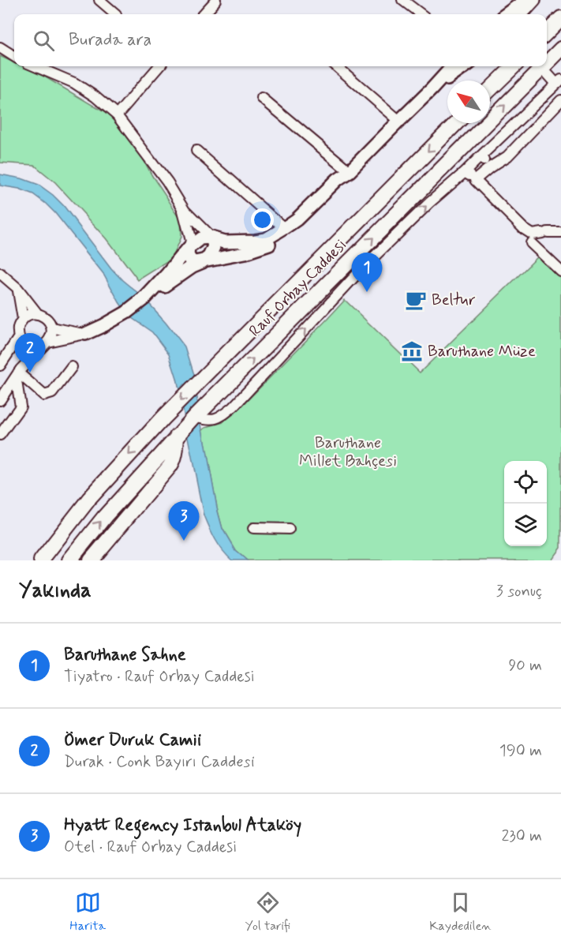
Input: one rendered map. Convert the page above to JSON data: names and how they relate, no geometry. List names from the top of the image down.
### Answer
{
  "streets": {
    "highway": ["Rauf Orbay Caddesi"]
  },
  "parks": ["Baruthane Millet Bahçesi"],
  "places": {
    "cafe": ["Beltur"],
    "museum": ["Baruthane Müze"]
  },
  "north": "top left",
  "page": {
    "search": "Burada ara",
    "pins": ["1", "2", "3"],
    "heading": ["Yakında", "3 sonuç"],
    "list": [
      {
        "mark": "1",
        "name": "Baruthane Sahne",
        "note": "Tiyatro · Rauf Orbay Caddesi",
        "value": "90 m"
      },
      {
        "mark": "2",
        "name": "Ömer Duruk Camii",
        "note": "Durak · Conk Bayırı Caddesi",
        "value": "190 m"
      },
      {
        "mark": "3",
        "name": "Hyatt Regency Istanbul Ataköy",
        "note": "Otel · Rauf Orbay Caddesi",
        "value": "230 m"
      }
    ],
    "nav": ["Harita", "Yol tarifi", "Kaydedilen"]
  }
}
